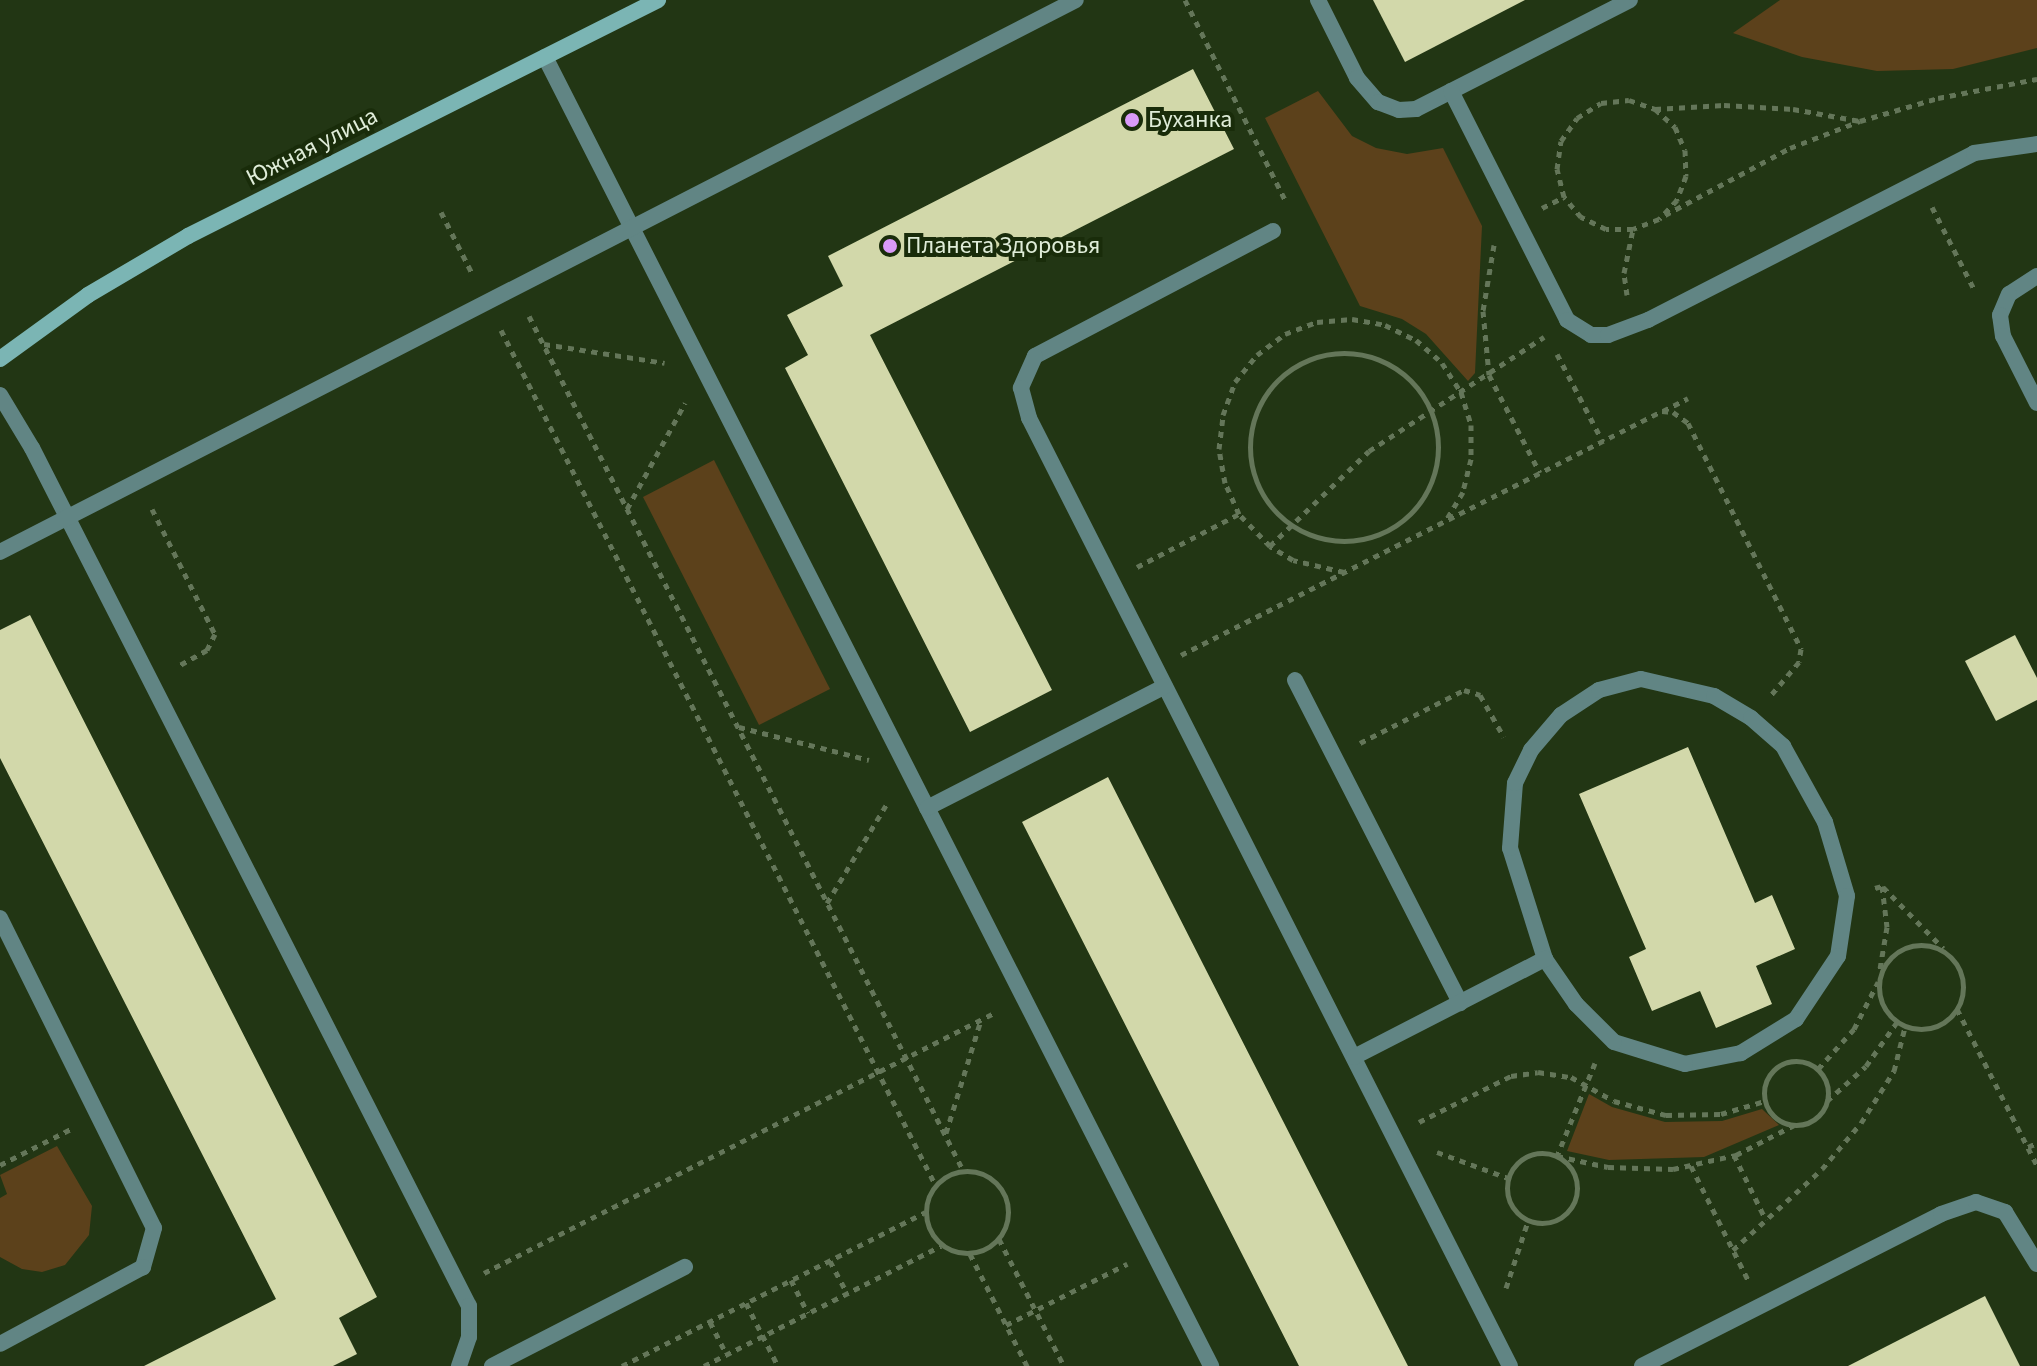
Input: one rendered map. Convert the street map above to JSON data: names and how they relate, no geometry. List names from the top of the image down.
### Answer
{
  "streets": {
    "street": ["Южная улица"]
  },
  "places": ["Буханка", "Планета Здоровья"]
}
